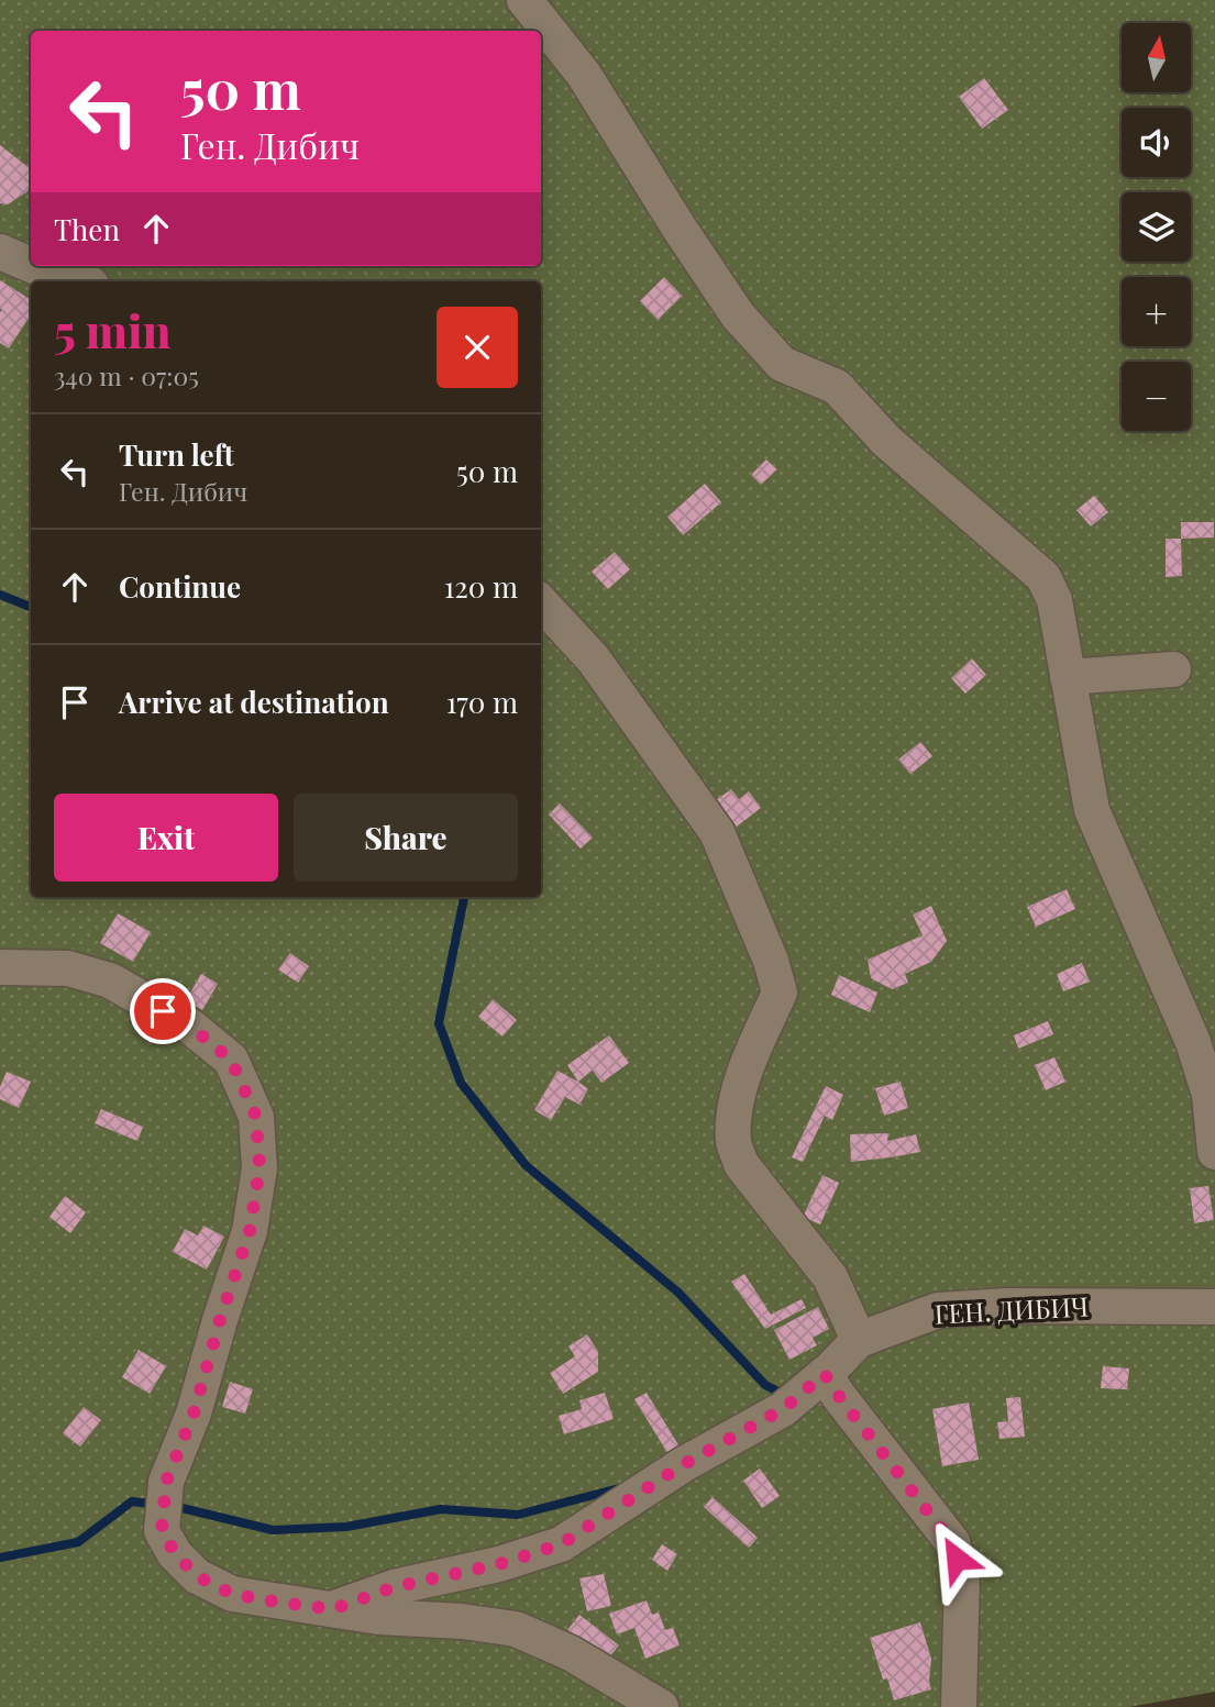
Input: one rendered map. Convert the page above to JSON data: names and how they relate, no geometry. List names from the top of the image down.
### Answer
{
  "streets": {
    "street": ["ГЕН. ДИБИЧ"]
  },
  "north": "top",
  "page": {
    "map_buttons": ["+", "−"],
    "turn": ["50 m", "Ген. Дибич"],
    "then": "Then",
    "heading": ["5 min", "340 m · 07:05"],
    "list": [
      {
        "name": "Turn left",
        "note": "Ген. Дибич",
        "value": "50 m"
      },
      {
        "name": "Continue",
        "value": "120 m"
      },
      {
        "name": "Arrive at destination",
        "value": "170 m"
      }
    ],
    "buttons": ["Exit", "Share"]
  }
}
